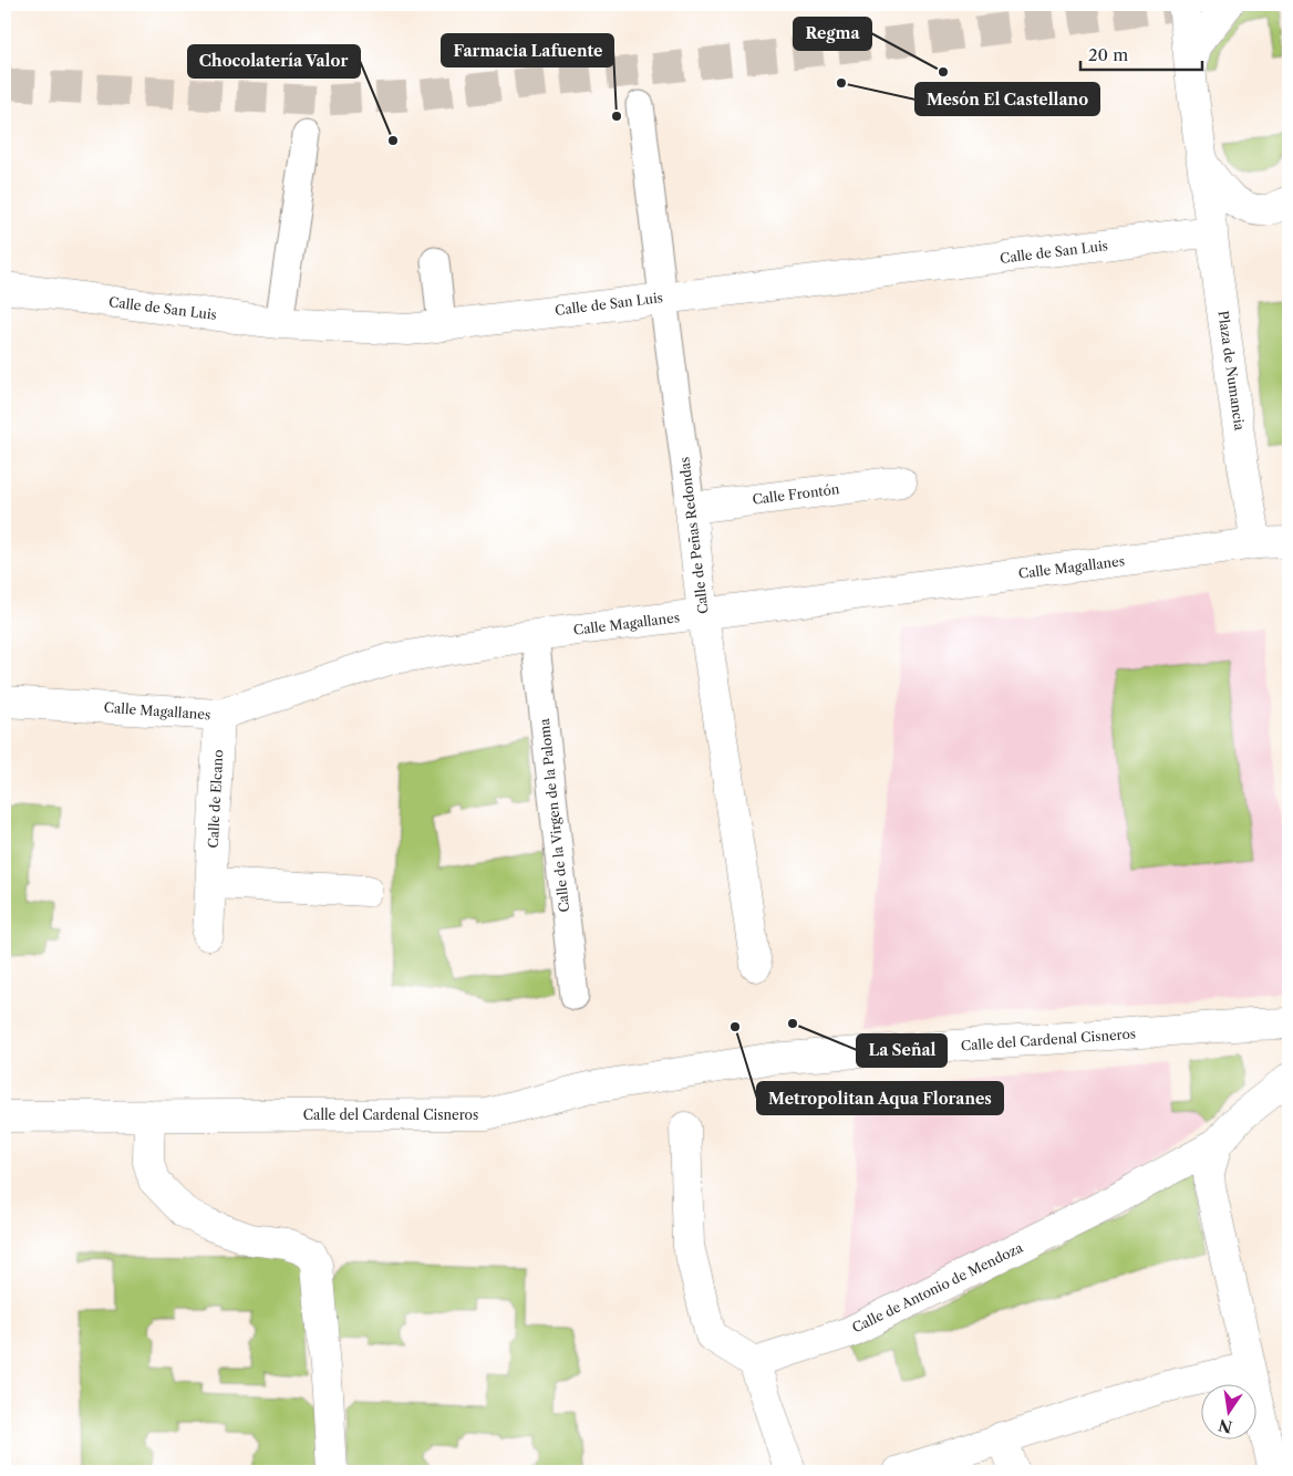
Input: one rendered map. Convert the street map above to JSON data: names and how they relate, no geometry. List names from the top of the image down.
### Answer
{
  "streets": {
    "street": [
      "Calle de San Luis",
      "Plaza de Numancia",
      "Calle Frontón",
      "Calle de Peñas Redondas",
      "Calle Magallanes",
      "Calle de Elcano",
      "Calle de la Virgen de la Paloma",
      "Calle del Cardenal Cisneros",
      "Calle de Antonio de Mendoza"
    ]
  },
  "crossings": [
    ["Calle de San Luis", "Plaza de Numancia"],
    ["Calle de San Luis", "Calle de Peñas Redondas"],
    ["Plaza de Numancia", "Calle Magallanes"],
    ["Calle Frontón", "Calle de Peñas Redondas"],
    ["Calle de Peñas Redondas", "Calle Magallanes"],
    ["Calle Magallanes", "Calle de Elcano"],
    ["Calle Magallanes", "Calle de la Virgen de la Paloma"]
  ],
  "places": [
    "Regma",
    "Mesón El Castellano",
    "Farmacia Lafuente",
    "Chocolatería Valor",
    "La Señal",
    "Metropolitan Aqua Floranes"
  ],
  "scale_bar": "20 m",
  "north": "bottom"
}
